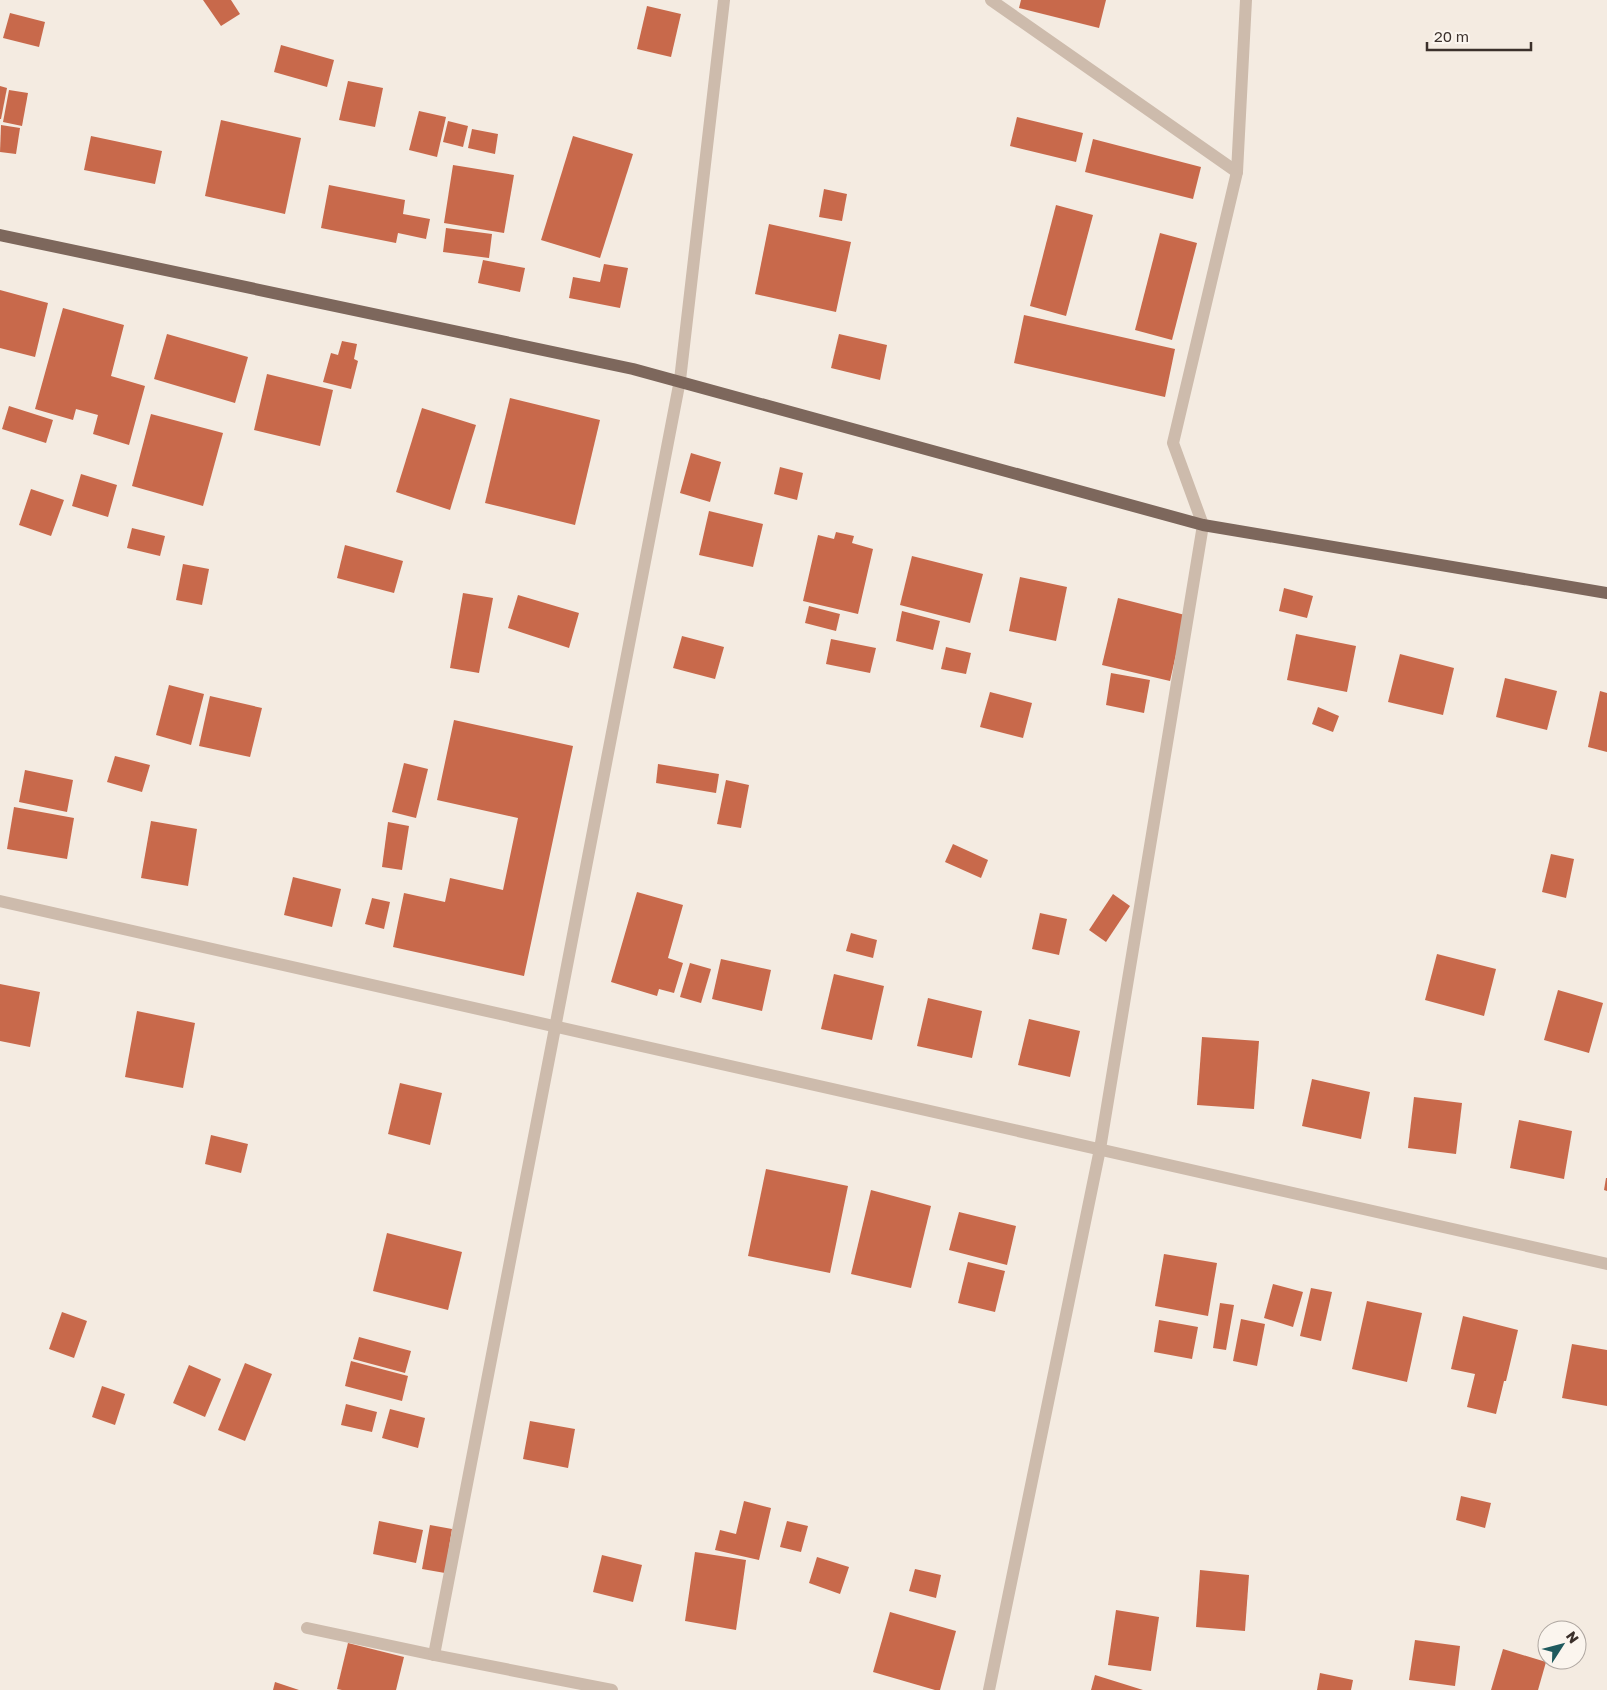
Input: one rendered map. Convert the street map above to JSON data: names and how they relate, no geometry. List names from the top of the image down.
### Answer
{
  "scale_bar": "20 m",
  "north": "top right"
}
